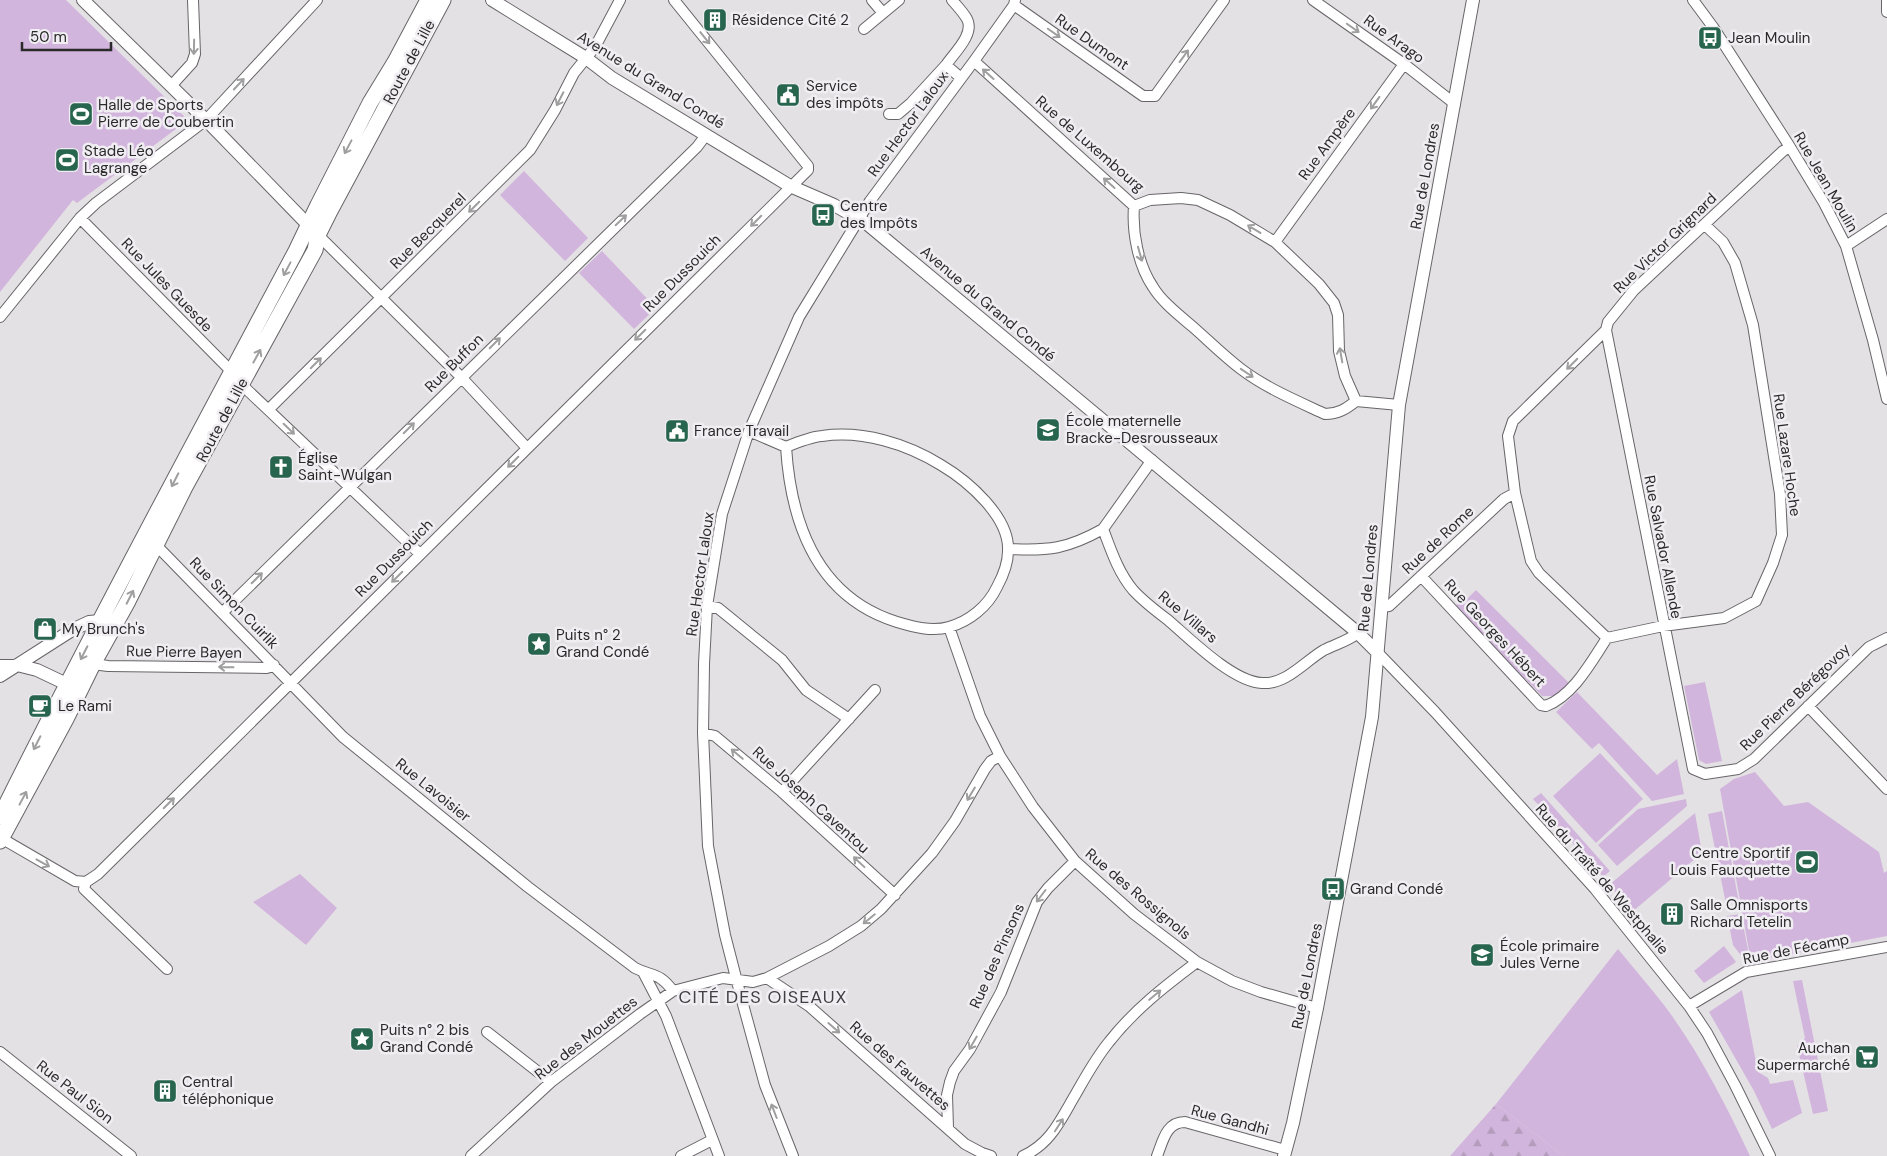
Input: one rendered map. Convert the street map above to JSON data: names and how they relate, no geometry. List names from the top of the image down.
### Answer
{
  "streets": {
    "main road": ["Route de Lille"],
    "street": [
      "Rue Arago",
      "Rue Dumont",
      "Avenue du Grand Condé",
      "Rue Hector Laloux",
      "Rue de Luxembourg",
      "Rue Ampère",
      "Rue de Londres",
      "Rue Jean Moulin",
      "Rue Becquerel",
      "Rue Victor Grignard",
      "Rue Dussouich",
      "Rue Jules Guesde",
      "Rue Buffon",
      "Rue Lazare Hoche",
      "Rue de Rome",
      "Rue Salvador Allende",
      "Rue Simon Cuirlik",
      "Rue Villars",
      "Rue Georges Hébert",
      "Rue Pierre Bayen",
      "Rue Pierre Bérégovoy",
      "Rue Lavoisier",
      "Rue Joseph Caventou",
      "Rue du Traîté de Westphalie",
      "Rue des Rossignols",
      "Rue de Fécamp",
      "Rue des Pinsons",
      "Rue des Mouettes",
      "Rue des Fauvettes",
      "Rue Paul Sion",
      "Rue Gandhi"
    ]
  },
  "crossings": [
    ["Rue Arago", "Rue Ampère"],
    ["Rue Arago", "Rue de Londres"],
    ["Rue Dumont", "Rue Hector Laloux"],
    ["Route de Lille", "Rue Jules Guesde"],
    ["Route de Lille", "Rue Simon Cuirlik"],
    ["Route de Lille", "Rue Pierre Bayen"],
    ["Avenue du Grand Condé", "Rue Hector Laloux"],
    ["Avenue du Grand Condé", "Rue de Londres"],
    ["Avenue du Grand Condé", "Rue Becquerel"],
    ["Avenue du Grand Condé", "Rue Dussouich"],
    ["Avenue du Grand Condé", "Rue Buffon"],
    ["Avenue du Grand Condé", "Rue Villars"],
    ["Avenue du Grand Condé", "Rue du Traîté de Westphalie"],
    ["Rue Hector Laloux", "Rue de Luxembourg"],
    ["Rue Hector Laloux", "Rue Joseph Caventou"],
    ["Rue Hector Laloux", "Rue des Mouettes"],
    ["Rue de Luxembourg", "Rue Ampère"],
    ["Rue de Londres", "Rue de Rome"],
    ["Rue de Londres", "Rue du Traîté de Westphalie"],
    ["Rue de Londres", "Rue des Rossignols"],
    ["Rue de Londres", "Rue Gandhi"],
    ["Rue Jean Moulin", "Rue Victor Grignard"],
    ["Rue Becquerel", "Rue Jules Guesde"],
    ["Rue Victor Grignard", "Rue Lazare Hoche"],
    ["Rue Victor Grignard", "Rue de Rome"],
    ["Rue Victor Grignard", "Rue Salvador Allende"],
    ["Rue Dussouich", "Rue Jules Guesde"],
    ["Rue Dussouich", "Rue Simon Cuirlik"],
    ["Rue Dussouich", "Rue Lavoisier"],
    ["Rue Jules Guesde", "Rue Buffon"],
    ["Rue Buffon", "Rue Simon Cuirlik"],
    ["Rue Lazare Hoche", "Rue Salvador Allende"],
    ["Rue de Rome", "Rue Georges Hébert"],
    ["Rue Salvador Allende", "Rue Pierre Bérégovoy"],
    ["Rue Simon Cuirlik", "Rue Pierre Bayen"],
    ["Rue Simon Cuirlik", "Rue Lavoisier"],
    ["Rue Lavoisier", "Rue des Mouettes"],
    ["Rue du Traîté de Westphalie", "Rue de Fécamp"],
    ["Rue des Rossignols", "Rue des Pinsons"],
    ["Rue des Pinsons", "Rue des Fauvettes"],
    ["Rue des Mouettes", "Rue des Fauvettes"]
  ],
  "one_way": [
    "Rue Arago",
    "Rue de Luxembourg",
    "Rue Ampère",
    "Rue Victor Grignard",
    "Rue Buffon",
    "Rue Pierre Bayen",
    "Rue Joseph Caventou",
    "Rue des Pinsons",
    "Rue des Fauvettes"
  ],
  "districts": ["CITÉ DES OISEAUX"],
  "places": {
    "building": ["Résidence Cité 2", "Salle Omnisports Richard Tetelin", "Central téléphonique"],
    "bus stop": ["Jean Moulin", "Centre des Impôts", "Grand Condé"],
    "public building": ["Service des impôts", "France Travail"],
    "sports": ["Halle de Sports Pierre de Coubertin", "Stade Léo Lagrange", "Centre Sportif Louis Faucquette"],
    "school or university": ["École maternelle Bracke-Desrousseaux", "École primaire Jules Verne"],
    "church": ["Église Saint-Wulgan"],
    "shop": ["My Brunch's"],
    "place": ["Puits n° 2 Grand Condé", "Puits n° 2 bis Grand Condé"],
    "cafe": ["Le Rami"],
    "supermarket": ["Auchan Supermarché"]
  },
  "scale_bar": "50 m"
}
